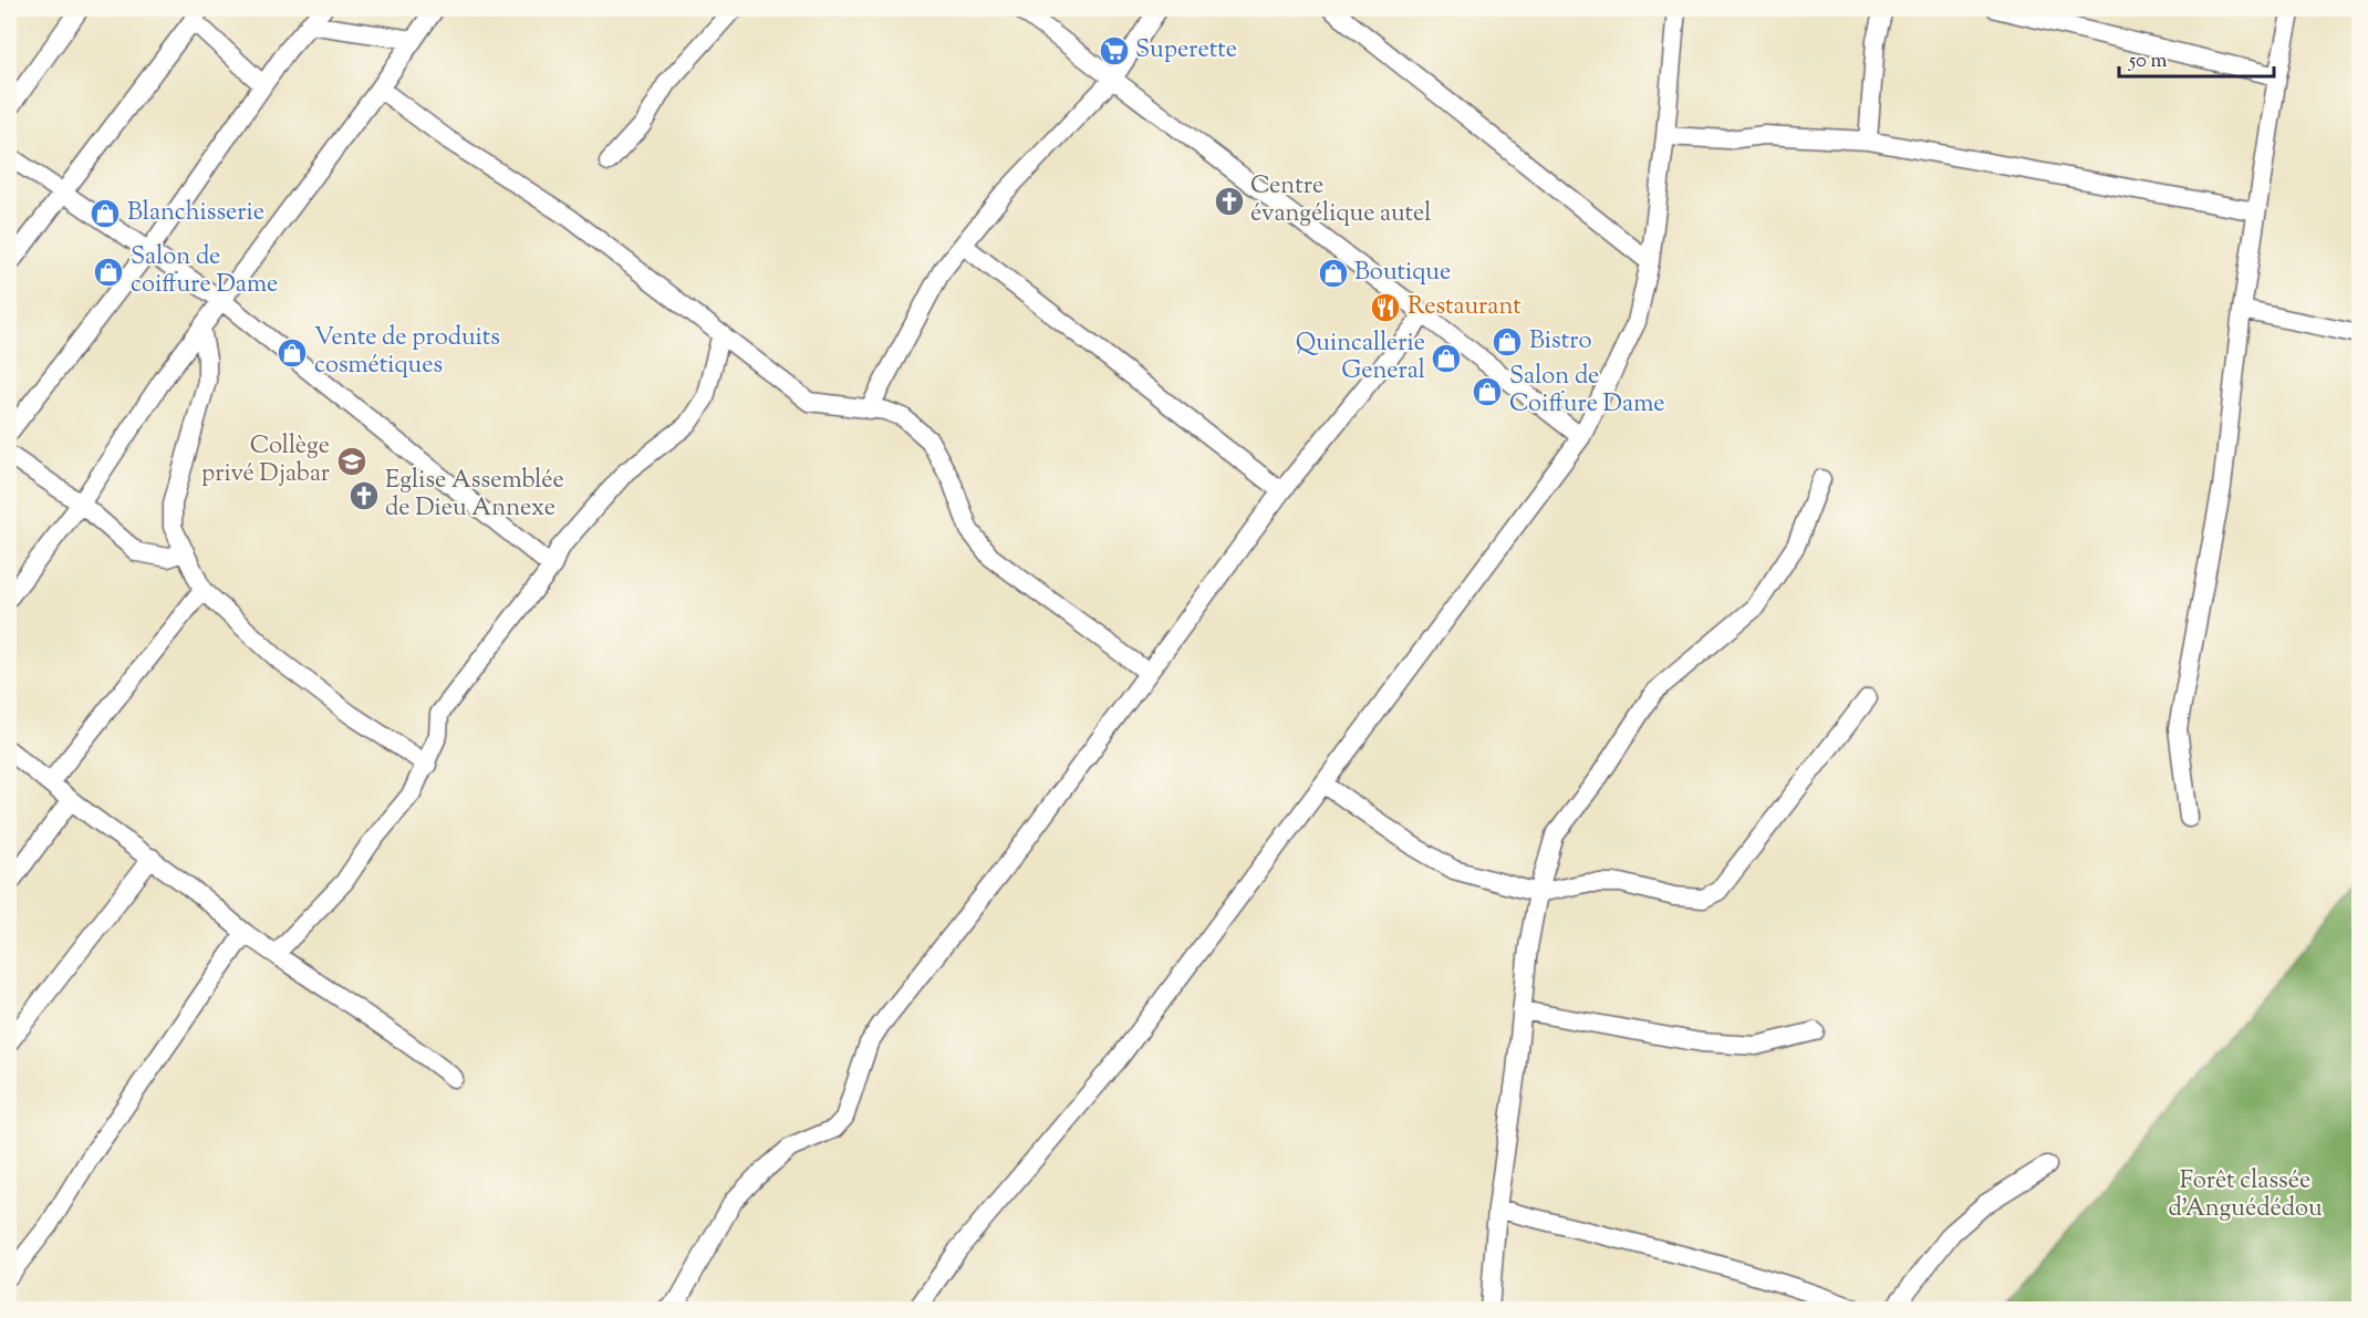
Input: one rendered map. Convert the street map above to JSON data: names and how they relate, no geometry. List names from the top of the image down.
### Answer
{
  "parks": ["Forêt classée d’Anguédédou"],
  "places": {
    "supermarket": ["Superette"],
    "church": ["Centre évangélique autel", "Eglise Assemblée de Dieu Annexe"],
    "shop": [
      "Blanchisserie",
      "Salon de coiffure Dame",
      "Boutique",
      "Bistro",
      "Vente de produits cosmétiques",
      "Quincallerie General",
      "Salon de Coiffure Dame"
    ],
    "restaurant": ["Restaurant"],
    "school or university": ["Collège privé Djabar"]
  },
  "scale_bar": "50 m"
}
